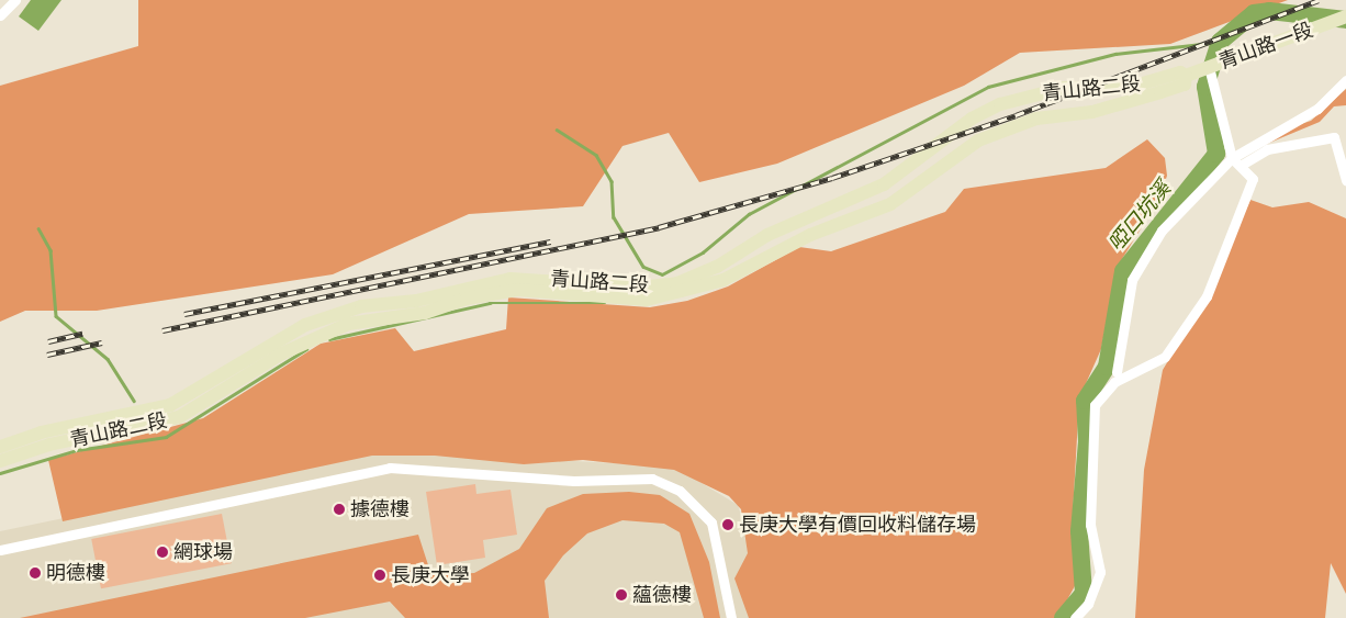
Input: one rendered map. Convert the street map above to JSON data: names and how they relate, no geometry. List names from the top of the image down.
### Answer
{
  "streets": {
    "street": ["青山路一段", "青山路二段"]
  },
  "crossings": [
    ["青山路一段", "青山路二段"]
  ],
  "water": ["啞口坑溪"],
  "places": [
    "據德樓",
    "長庚大學有價回收料儲存場",
    "網球場",
    "明德樓",
    "長庚大學",
    "蘊德樓"
  ]
}
